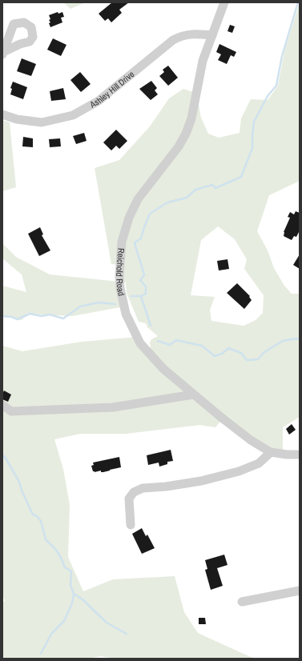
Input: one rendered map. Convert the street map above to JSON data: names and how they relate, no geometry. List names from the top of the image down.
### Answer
{
  "streets": {
    "street": ["Ashley Hill Drive", "Reichold Road"]
  },
  "crossings": [
    ["Ashley Hill Drive", "Reichold Road"]
  ]
}
